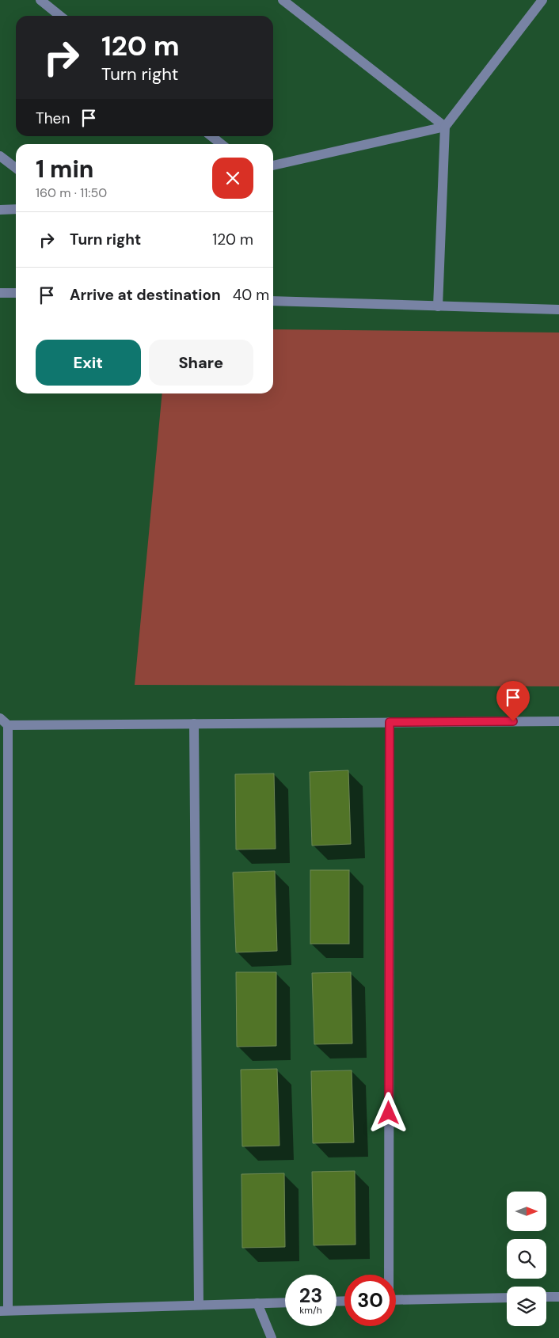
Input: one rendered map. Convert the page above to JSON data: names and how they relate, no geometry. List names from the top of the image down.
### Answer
{
  "north": "right",
  "page": {
    "turn": ["120 m", "Turn right"],
    "then": "Then",
    "heading": ["1 min", "160 m · 11:50"],
    "list": [
      {
        "name": "Turn right",
        "value": "120 m"
      },
      {
        "name": "Arrive at destination",
        "value": "40 m"
      }
    ],
    "buttons": ["Exit", "Share"],
    "speed": "23 km/h",
    "limit": "30"
  }
}
